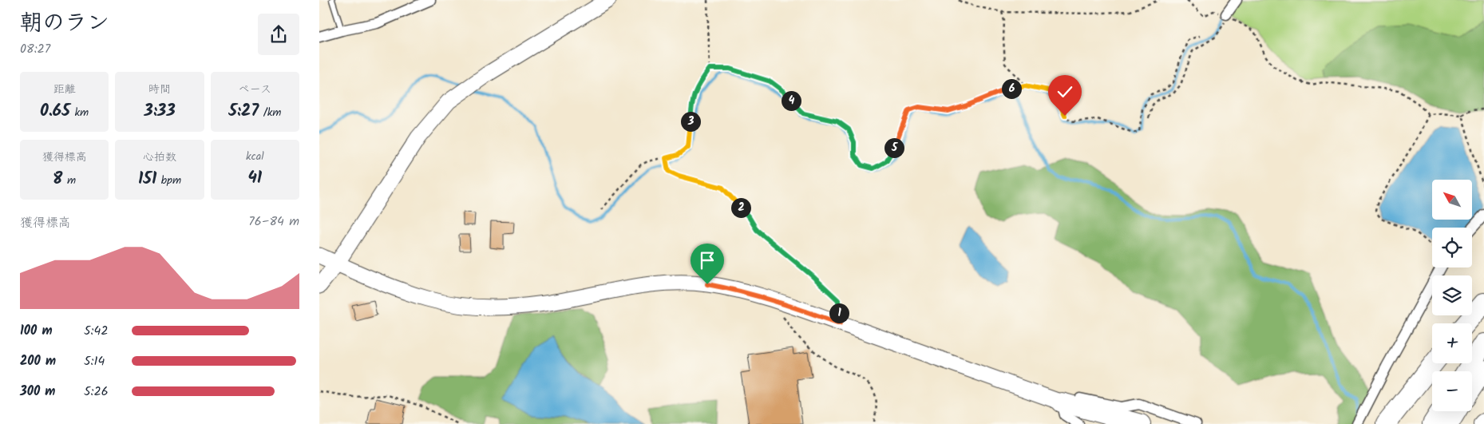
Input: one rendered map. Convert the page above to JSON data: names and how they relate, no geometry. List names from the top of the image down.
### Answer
{
  "north": "top left",
  "page": {
    "heading": ["朝のラン", "08:27"],
    "stats": [
      ["距離", "0.65 km"],
      ["時間", "3:33"],
      ["ペース", "5:27 /km"],
      ["獲得標高", "8 m"],
      ["心拍数", "151 bpm"],
      ["kcal", "41"]
    ],
    "pins": [
      "6",
      "4",
      "3",
      "5",
      "2",
      "1"
    ],
    "map_buttons": ["+", "−"],
    "chart": ["獲得標高", "76–84 m"],
    "list": [
      {
        "name": "100 m",
        "note": "5:42"
      },
      {
        "name": "200 m",
        "note": "5:14"
      },
      {
        "name": "300 m",
        "note": "5:26"
      }
    ]
  }
}
